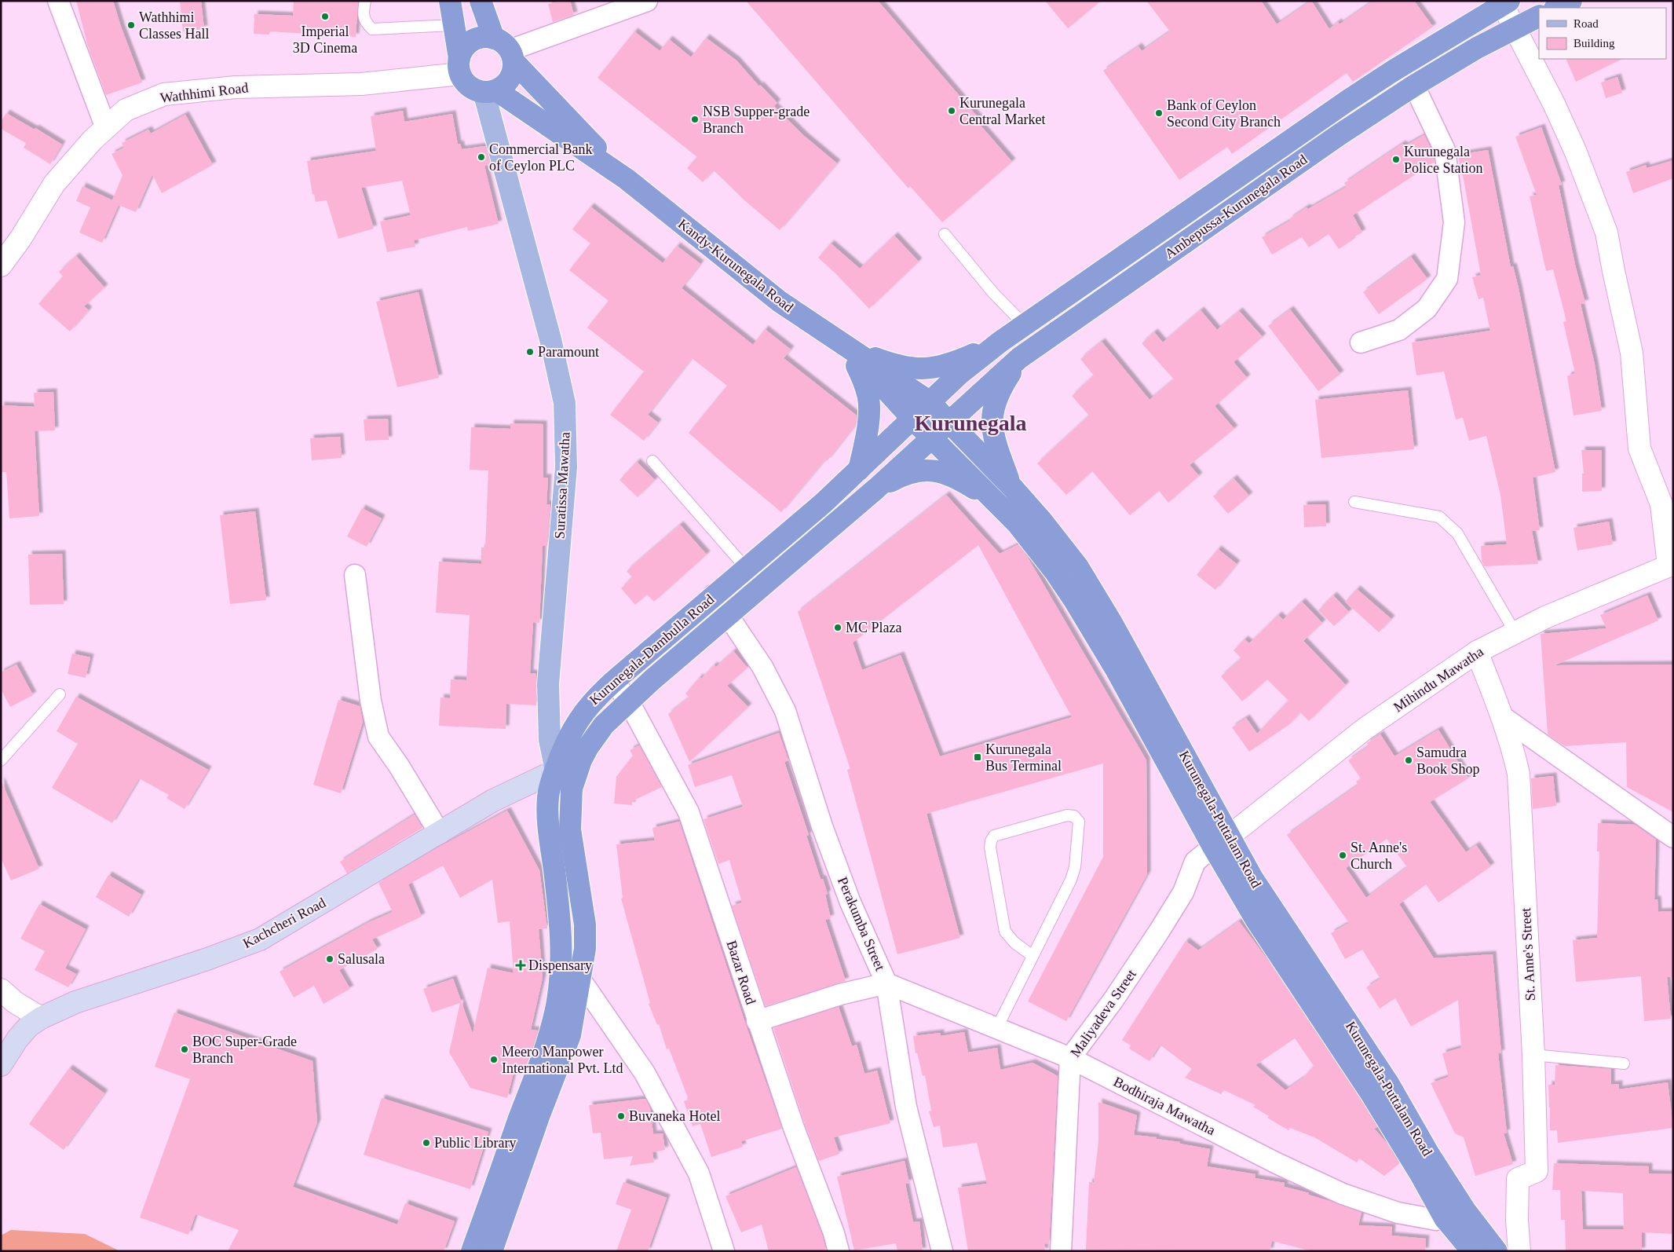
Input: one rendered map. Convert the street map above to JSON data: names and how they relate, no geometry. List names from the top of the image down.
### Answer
{
  "streets": {
    "highway": [
      "Ambepussa-Kurunegala Road",
      "Kandy-Kurunegala Road",
      "Kurunegala-Dambulla Road",
      "Kurunegala-Puttalam Road"
    ],
    "main road": ["Suratissa Mawatha", "Kachcheri Road"],
    "street": [
      "Wathhimi Road",
      "Mihindu Mawatha",
      "Perakumba Street",
      "St. Anne's Street",
      "Bazar Road",
      "Maliyadeva Street",
      "Bodhiraja Mawatha"
    ]
  },
  "crossings": [
    ["Wathhimi Road", "Kandy-Kurunegala Road"],
    ["Wathhimi Road", "Suratissa Mawatha"],
    ["Ambepussa-Kurunegala Road", "Kandy-Kurunegala Road"],
    ["Ambepussa-Kurunegala Road", "Kurunegala-Dambulla Road"],
    ["Ambepussa-Kurunegala Road", "Kurunegala-Puttalam Road"],
    ["Kandy-Kurunegala Road", "Suratissa Mawatha"],
    ["Kandy-Kurunegala Road", "Kurunegala-Dambulla Road"],
    ["Kandy-Kurunegala Road", "Kurunegala-Puttalam Road"],
    ["Suratissa Mawatha", "Kurunegala-Dambulla Road"],
    ["Suratissa Mawatha", "Kachcheri Road"],
    ["Kurunegala-Dambulla Road", "Kurunegala-Puttalam Road"],
    ["Kurunegala-Dambulla Road", "Kachcheri Road"],
    ["Kurunegala-Dambulla Road", "Perakumba Street"],
    ["Kurunegala-Dambulla Road", "Bazar Road"],
    ["Mihindu Mawatha", "Kurunegala-Puttalam Road"],
    ["Mihindu Mawatha", "St. Anne's Street"],
    ["Mihindu Mawatha", "Maliyadeva Street"],
    ["Kurunegala-Puttalam Road", "Maliyadeva Street"],
    ["Kurunegala-Puttalam Road", "Bodhiraja Mawatha"],
    ["Perakumba Street", "Bodhiraja Mawatha"],
    ["Maliyadeva Street", "Bodhiraja Mawatha"]
  ],
  "districts": ["Kurunegala"],
  "places": {
    "other": [
      "Imperial 3D Cinema",
      "Wathhimi Classes Hall",
      "Kurunegala Central Market",
      "Bank of Ceylon Second City Branch",
      "NSB Supper-grade Branch",
      "Commercial Bank of Ceylon PLC",
      "Kurunegala Police Station",
      "Paramount",
      "MC Plaza",
      "Samudra Book Shop",
      "St. Anne's Church",
      "Salusala",
      "BOC Super-Grade Branch",
      "Meero Manpower International Pvt. Ltd",
      "Buvaneka Hotel",
      "Public Library"
    ],
    "transit": ["Kurunegala Bus Terminal"],
    "health": ["Dispensary"]
  },
  "legend": ["Road", "Building"]
}
